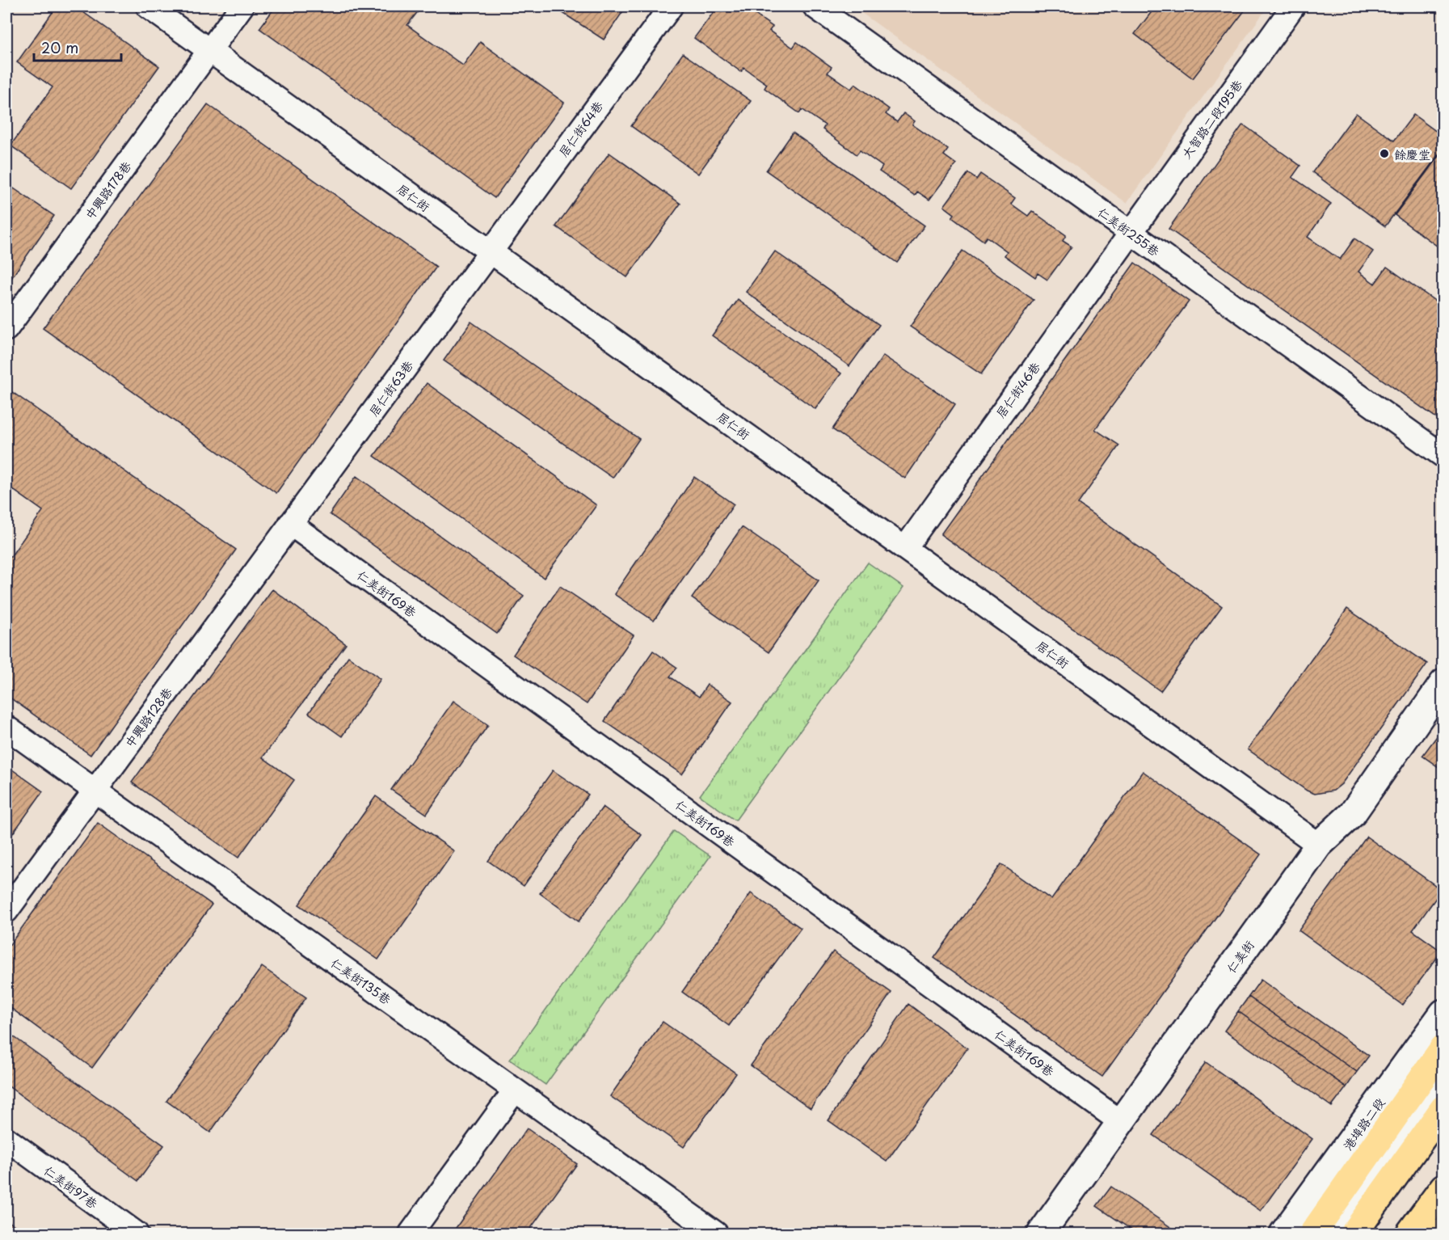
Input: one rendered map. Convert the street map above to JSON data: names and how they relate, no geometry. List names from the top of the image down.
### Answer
{
  "streets": {
    "street": [
      "大智路二段195巷",
      "居仁街64巷",
      "中興路178巷",
      "居仁街",
      "仁美街255巷",
      "居仁街63巷",
      "居仁街46巷",
      "仁美街169巷",
      "中興路128巷",
      "仁美街",
      "仁美街135巷",
      "港埠路二段",
      "仁美街97巷"
    ]
  },
  "crossings": [
    ["大智路二段195巷", "仁美街255巷"],
    ["大智路二段195巷", "居仁街46巷"],
    ["居仁街64巷", "居仁街"],
    ["居仁街64巷", "居仁街63巷"],
    ["中興路178巷", "居仁街"],
    ["居仁街", "居仁街63巷"],
    ["居仁街", "居仁街46巷"],
    ["居仁街", "仁美街"],
    ["仁美街255巷", "居仁街46巷"],
    ["居仁街63巷", "仁美街169巷"],
    ["居仁街63巷", "中興路128巷"],
    ["仁美街169巷", "中興路128巷"],
    ["仁美街169巷", "仁美街"],
    ["中興路128巷", "仁美街135巷"]
  ],
  "places": ["餘慶堂"],
  "scale_bar": "20 m"
}
